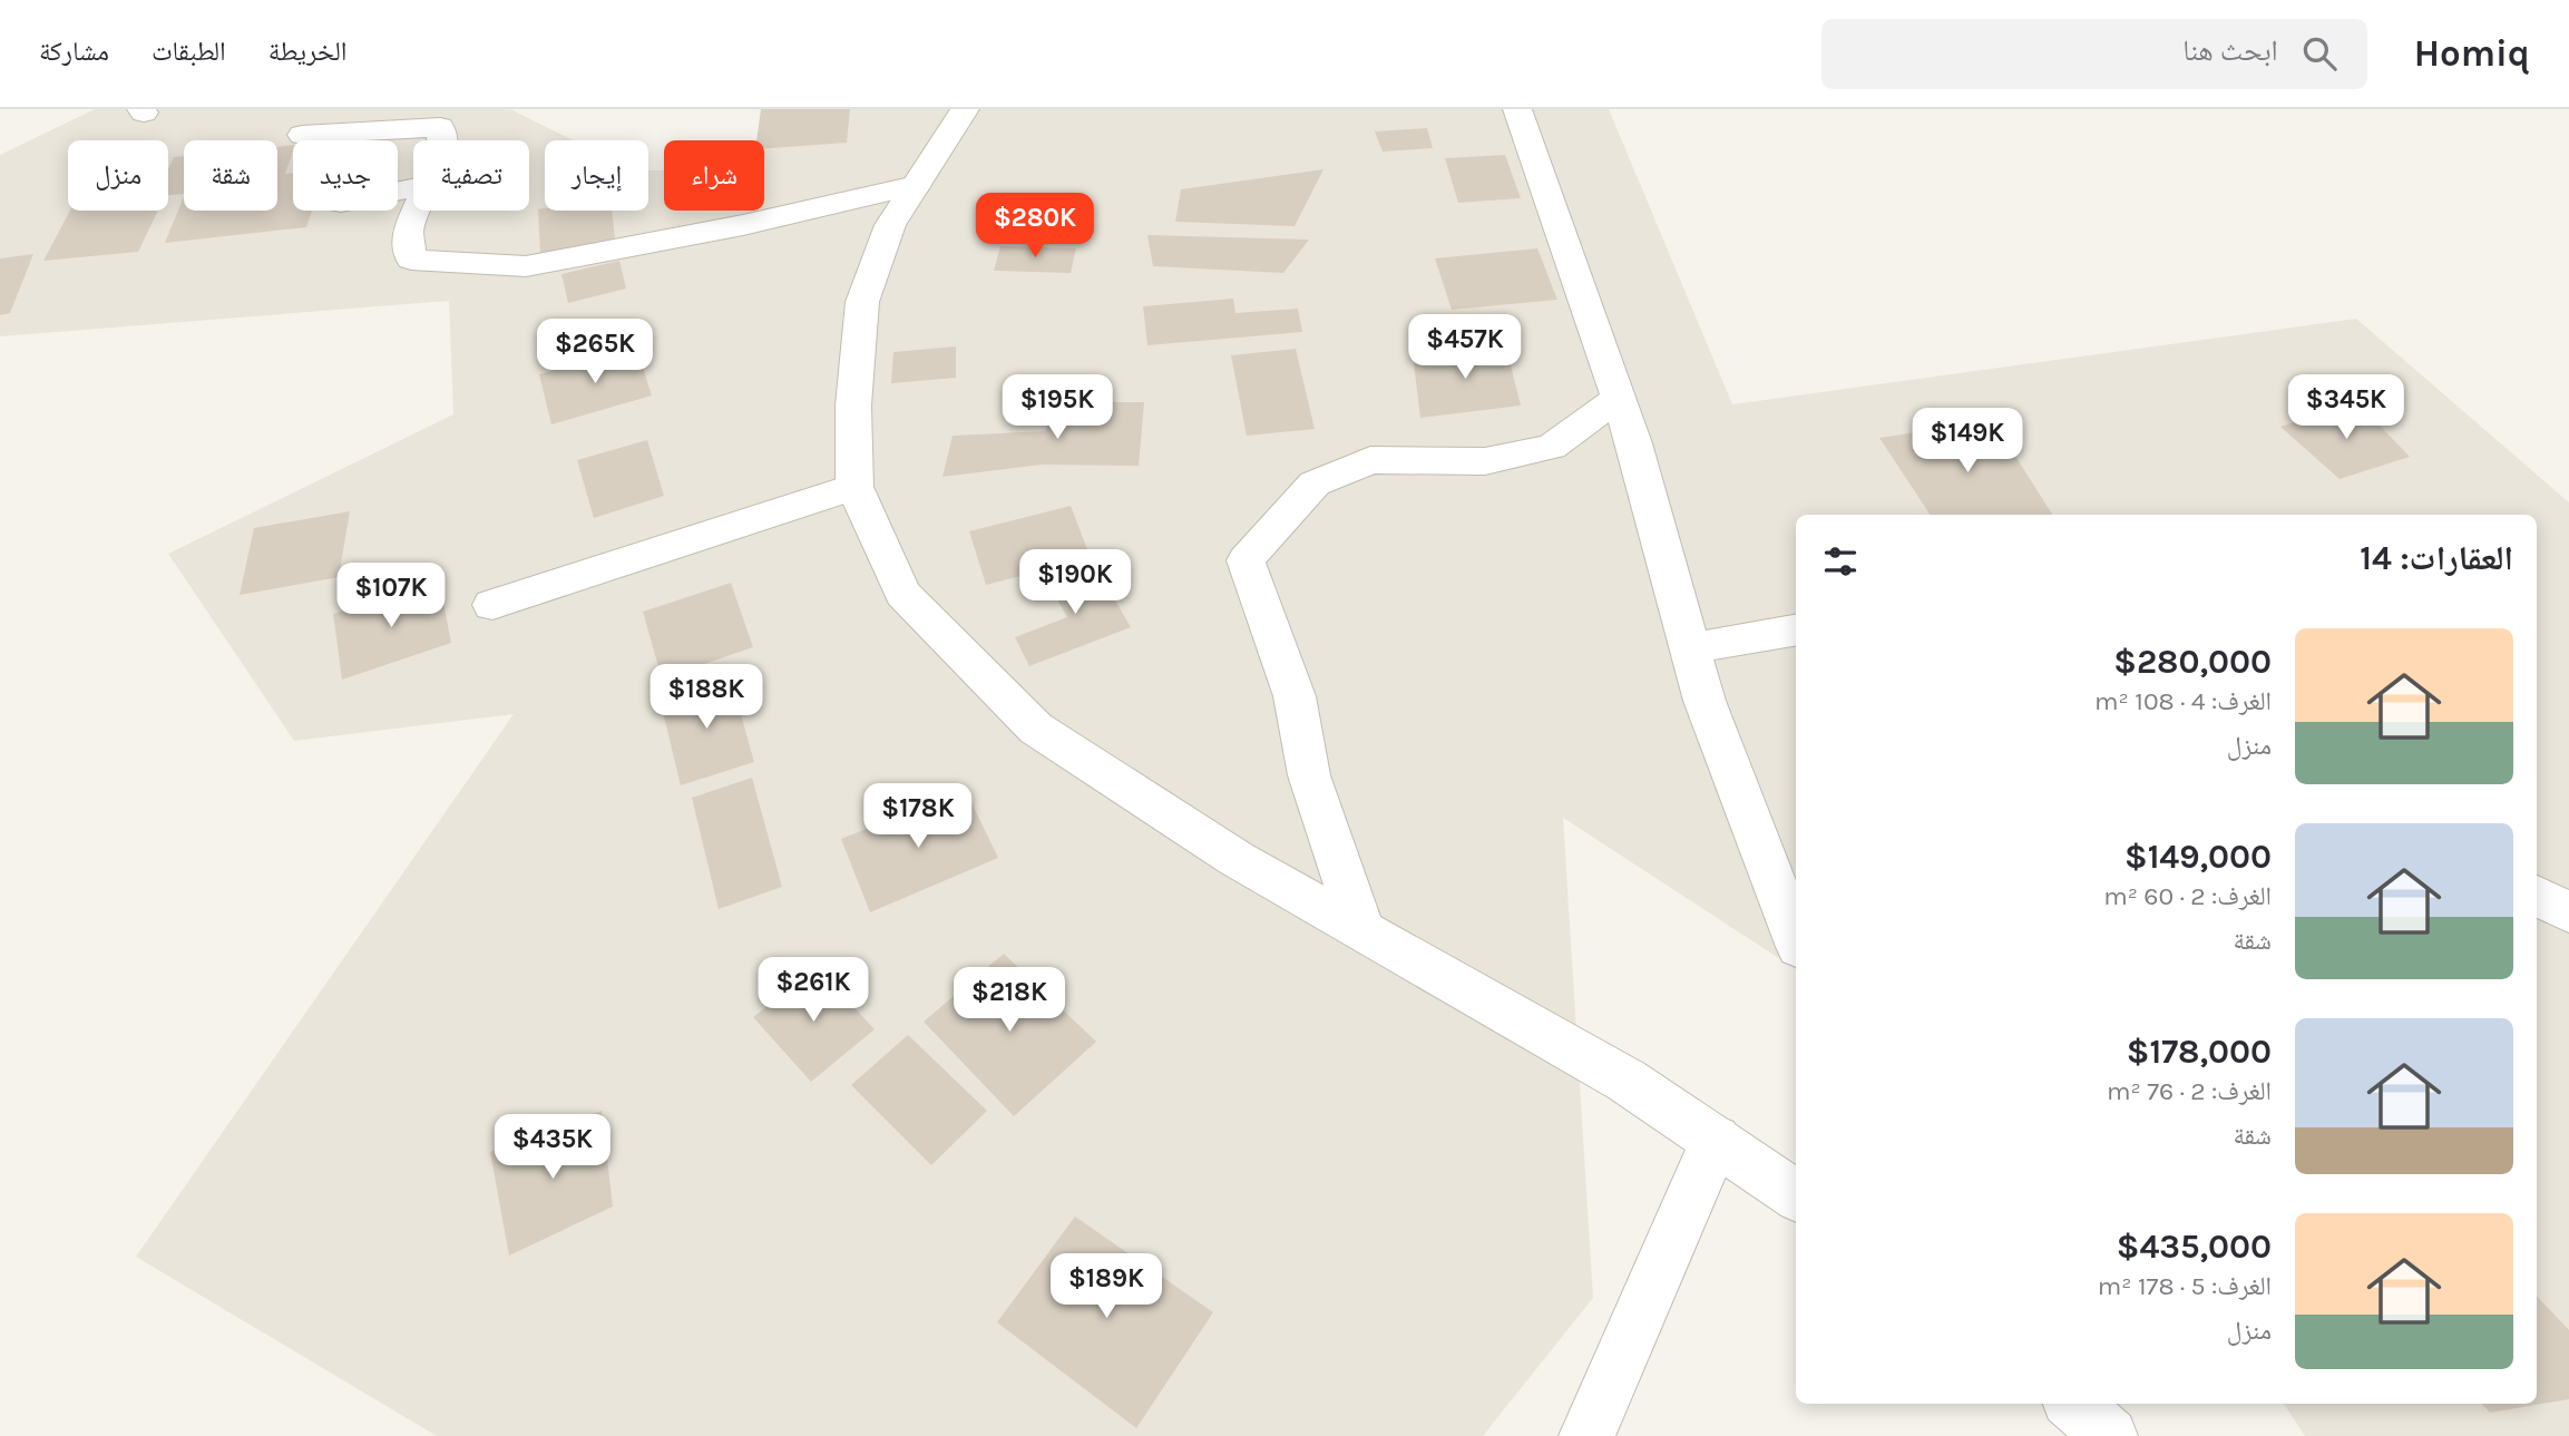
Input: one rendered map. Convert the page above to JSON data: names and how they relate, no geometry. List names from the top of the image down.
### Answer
{
  "page": {
    "header": "Homiq",
    "search": "ابحث هنا",
    "nav": ["الخريطة", "الطبقات", "مشاركة"],
    "chip": [
      "شراء",
      "إيجار",
      "تصفية",
      "جديد",
      "شقة",
      "منزل"
    ],
    "price": [
      "$280K",
      "$457K",
      "$265K",
      "$195K",
      "$345K",
      "$149K",
      "$190K",
      "$107K",
      "$188K",
      "$178K",
      "$261K",
      "$218K",
      "$435K",
      "$189K"
    ],
    "heading": "العقارات: 14",
    "list": [
      {
        "name": "$280,000",
        "note": "الغرف: 4 · 108 m² · منزل"
      },
      {
        "name": "$149,000",
        "note": "الغرف: 2 · 60 m² · شقة"
      },
      {
        "name": "$178,000",
        "note": "الغرف: 2 · 76 m² · شقة"
      },
      {
        "name": "$435,000",
        "note": "الغرف: 5 · 178 m² · منزل"
      }
    ]
  }
}
